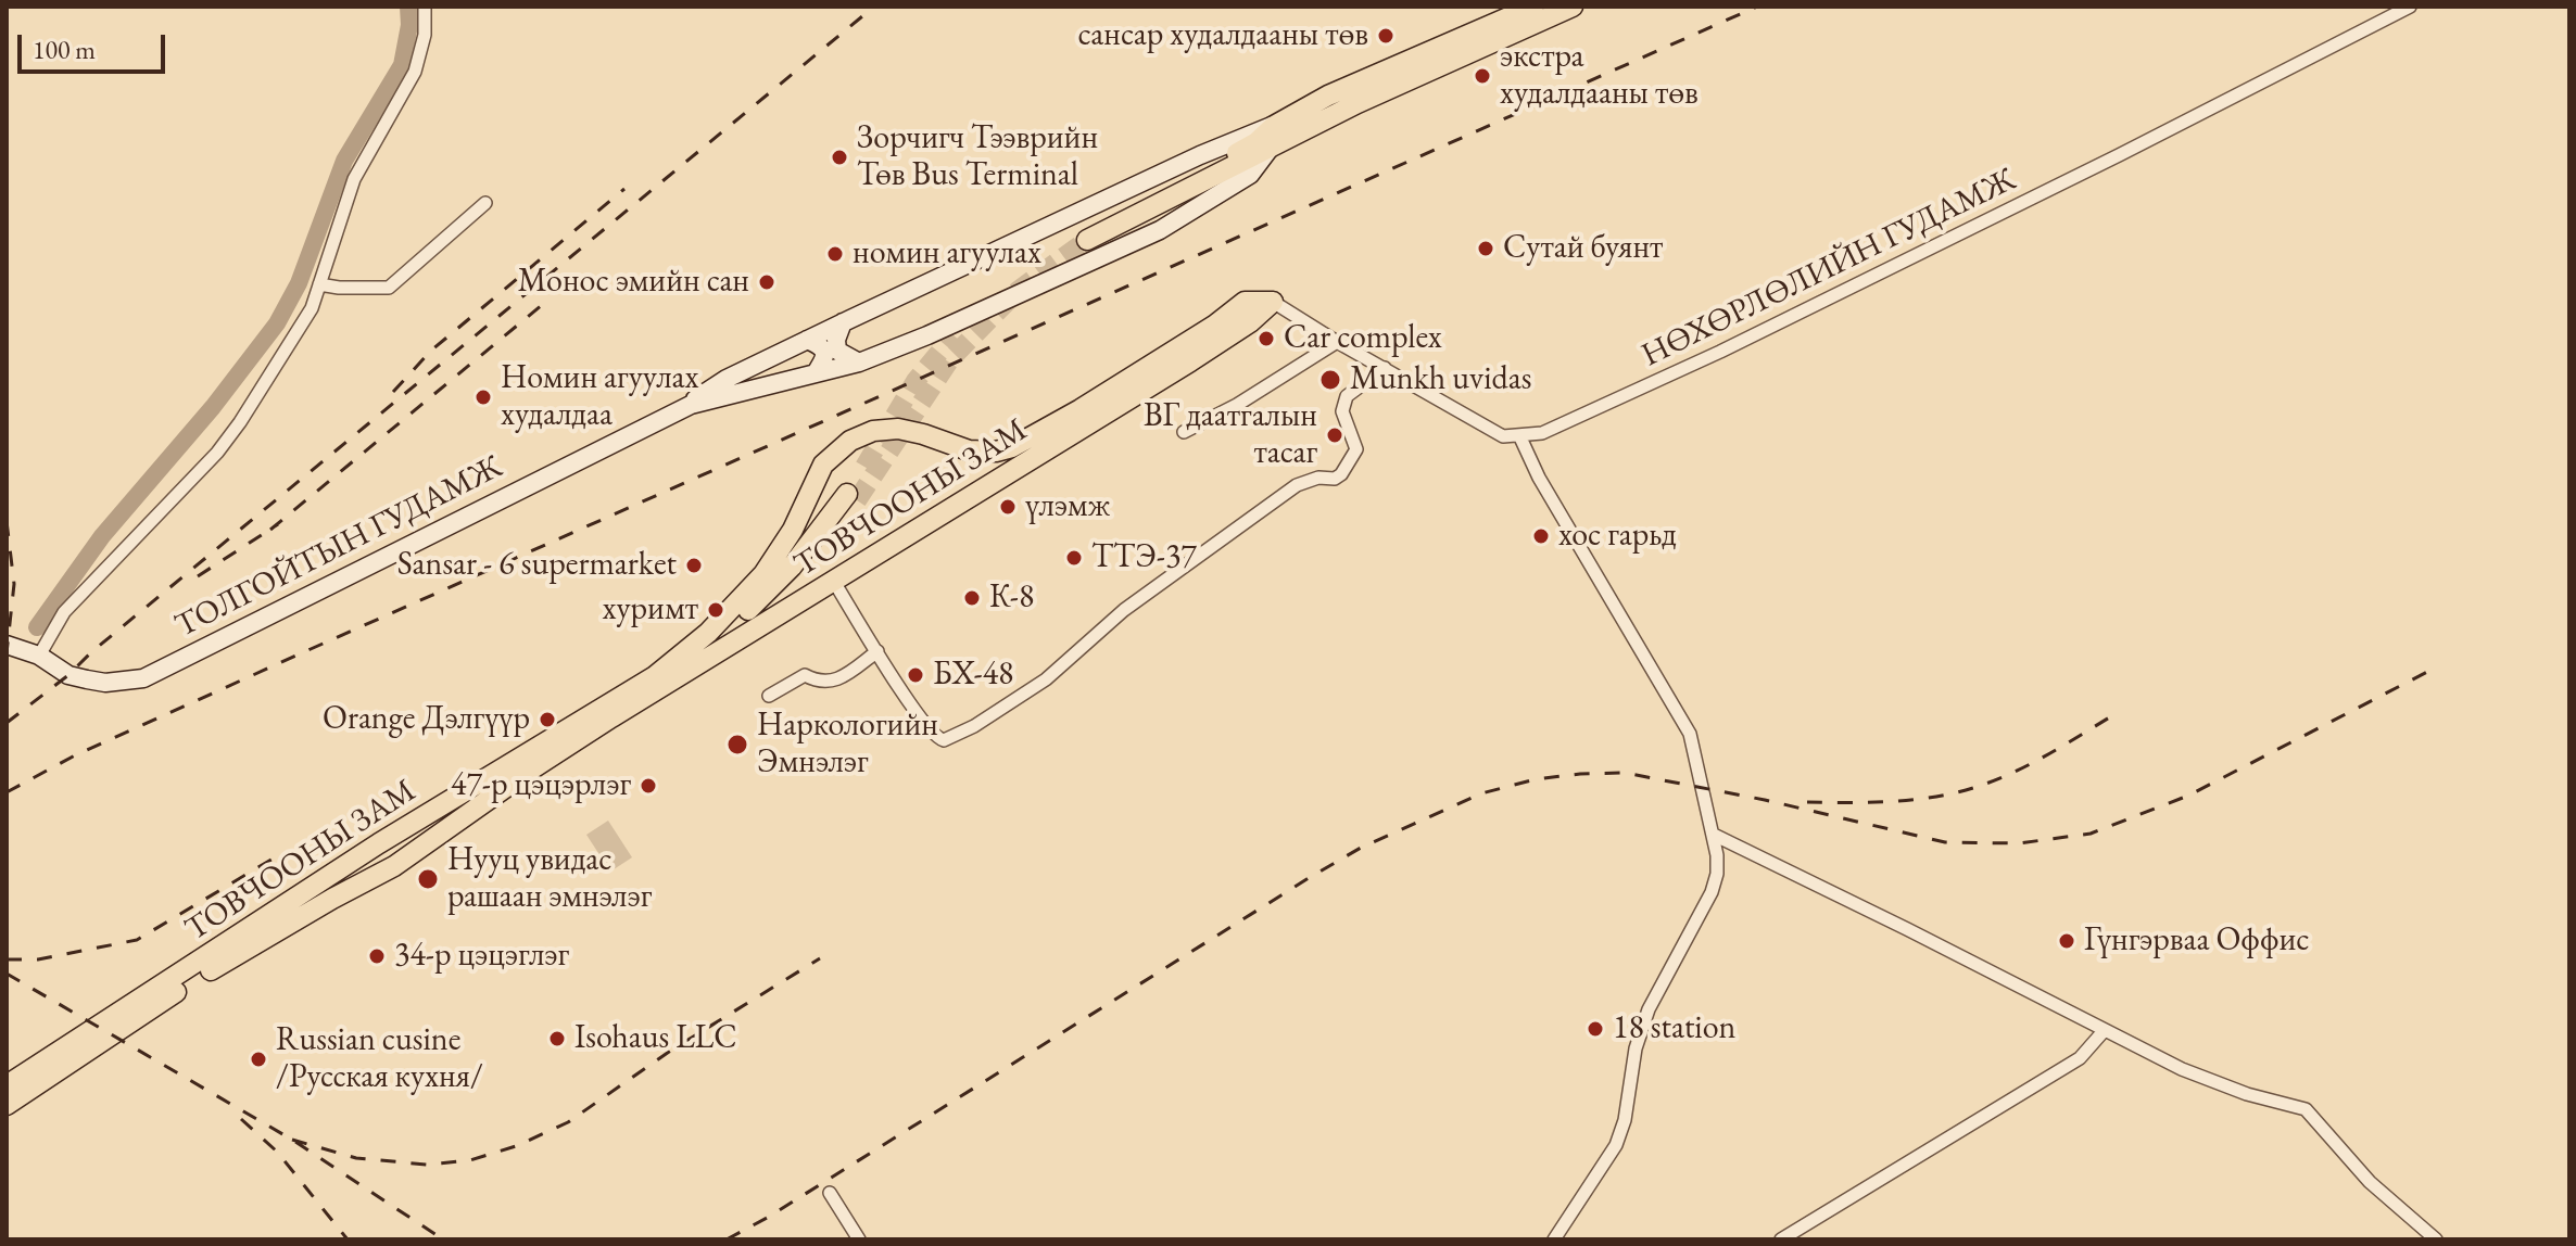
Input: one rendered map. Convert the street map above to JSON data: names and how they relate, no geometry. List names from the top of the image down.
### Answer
{
  "streets": {
    "highway": ["ТОВЧООНЫ ЗАМ"],
    "main road": ["ТОЛГОЙТЫН ГУДАМЖ"],
    "street": ["НӨХӨРЛӨЛИЙН ГУДАМЖ"]
  },
  "places": [
    "сансар худалдааны төв",
    "экстра худалдааны төв",
    "Зорчигч Тээврийн Төв Bus Terminal",
    "Сутай буянт",
    "номин агуулах",
    "Монос эмийн сан",
    "Car complex",
    "Munkh uvidas",
    "Номин агуулах худалдаа",
    "ВГ даатгалын тасаг",
    "үлэмж",
    "хос гарьд",
    "ТТЭ-37",
    "Sansar - 6 supermarket",
    "К-8",
    "хуримт",
    "БХ-48",
    "Orange Дэлгүүр",
    "Наркологийн Эмнэлэг",
    "47-р цэцэрлэг",
    "Нууц увидас рашаан эмнэлэг",
    "Гүнгэрваа Оффис",
    "34-р цэцэглэг",
    "18 station",
    "Isohaus LLC",
    "Russian cusine /Русская кухня/"
  ],
  "scale_bar": "100 m"
}
